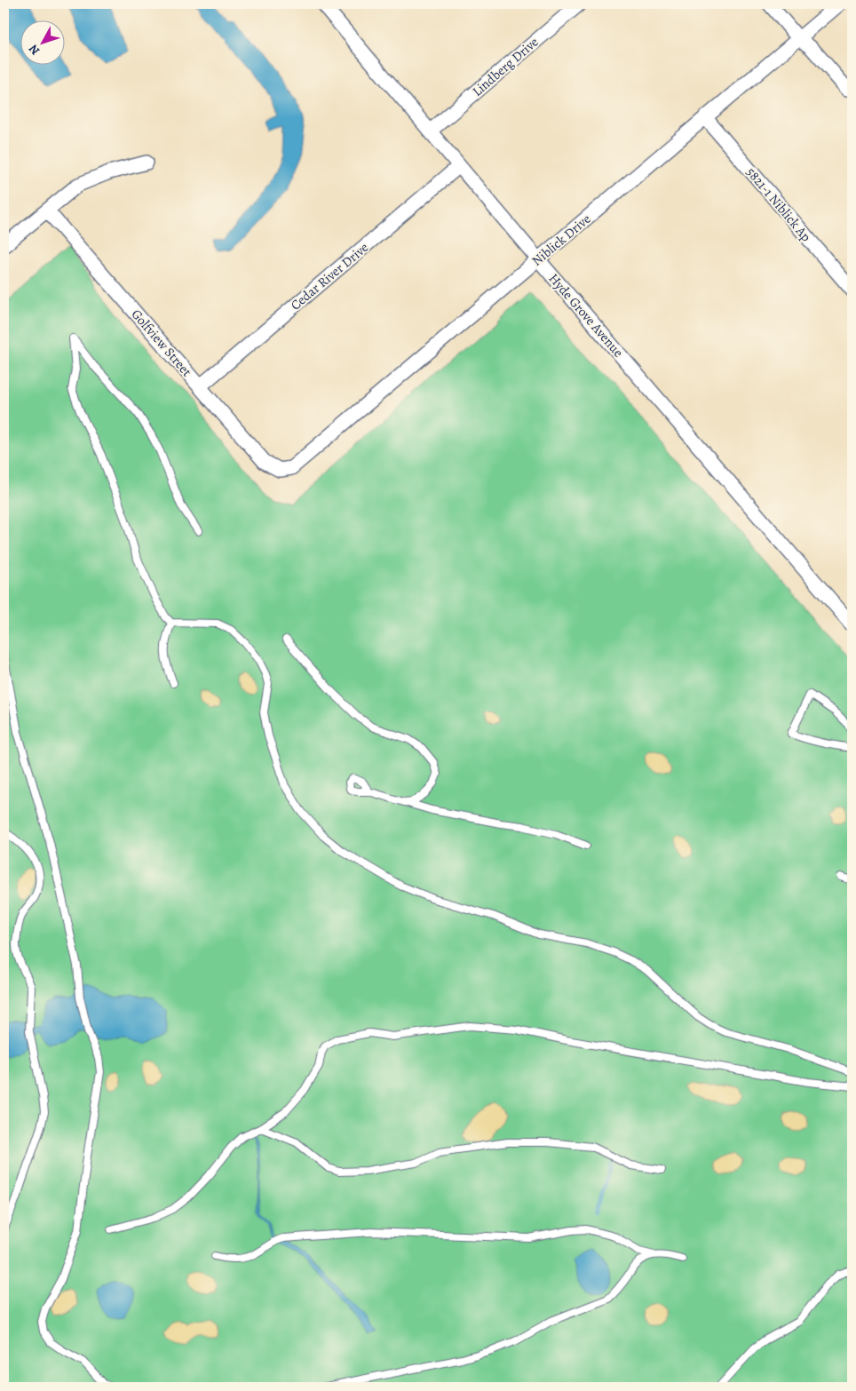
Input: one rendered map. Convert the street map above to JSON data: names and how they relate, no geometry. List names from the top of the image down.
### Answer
{
  "streets": {
    "street": [
      "Lindberg Drive",
      "5821-1 Niblick Ap",
      "Niblick Drive",
      "Cedar River Drive",
      "Hyde Grove Avenue",
      "Golfview Street"
    ]
  },
  "crossings": [
    ["Lindberg Drive", "Hyde Grove Avenue"],
    ["5821-1 Niblick Ap", "Niblick Drive"],
    ["Niblick Drive", "Hyde Grove Avenue"],
    ["Niblick Drive", "Golfview Street"],
    ["Cedar River Drive", "Hyde Grove Avenue"],
    ["Cedar River Drive", "Golfview Street"]
  ],
  "north": "bottom left"
}
